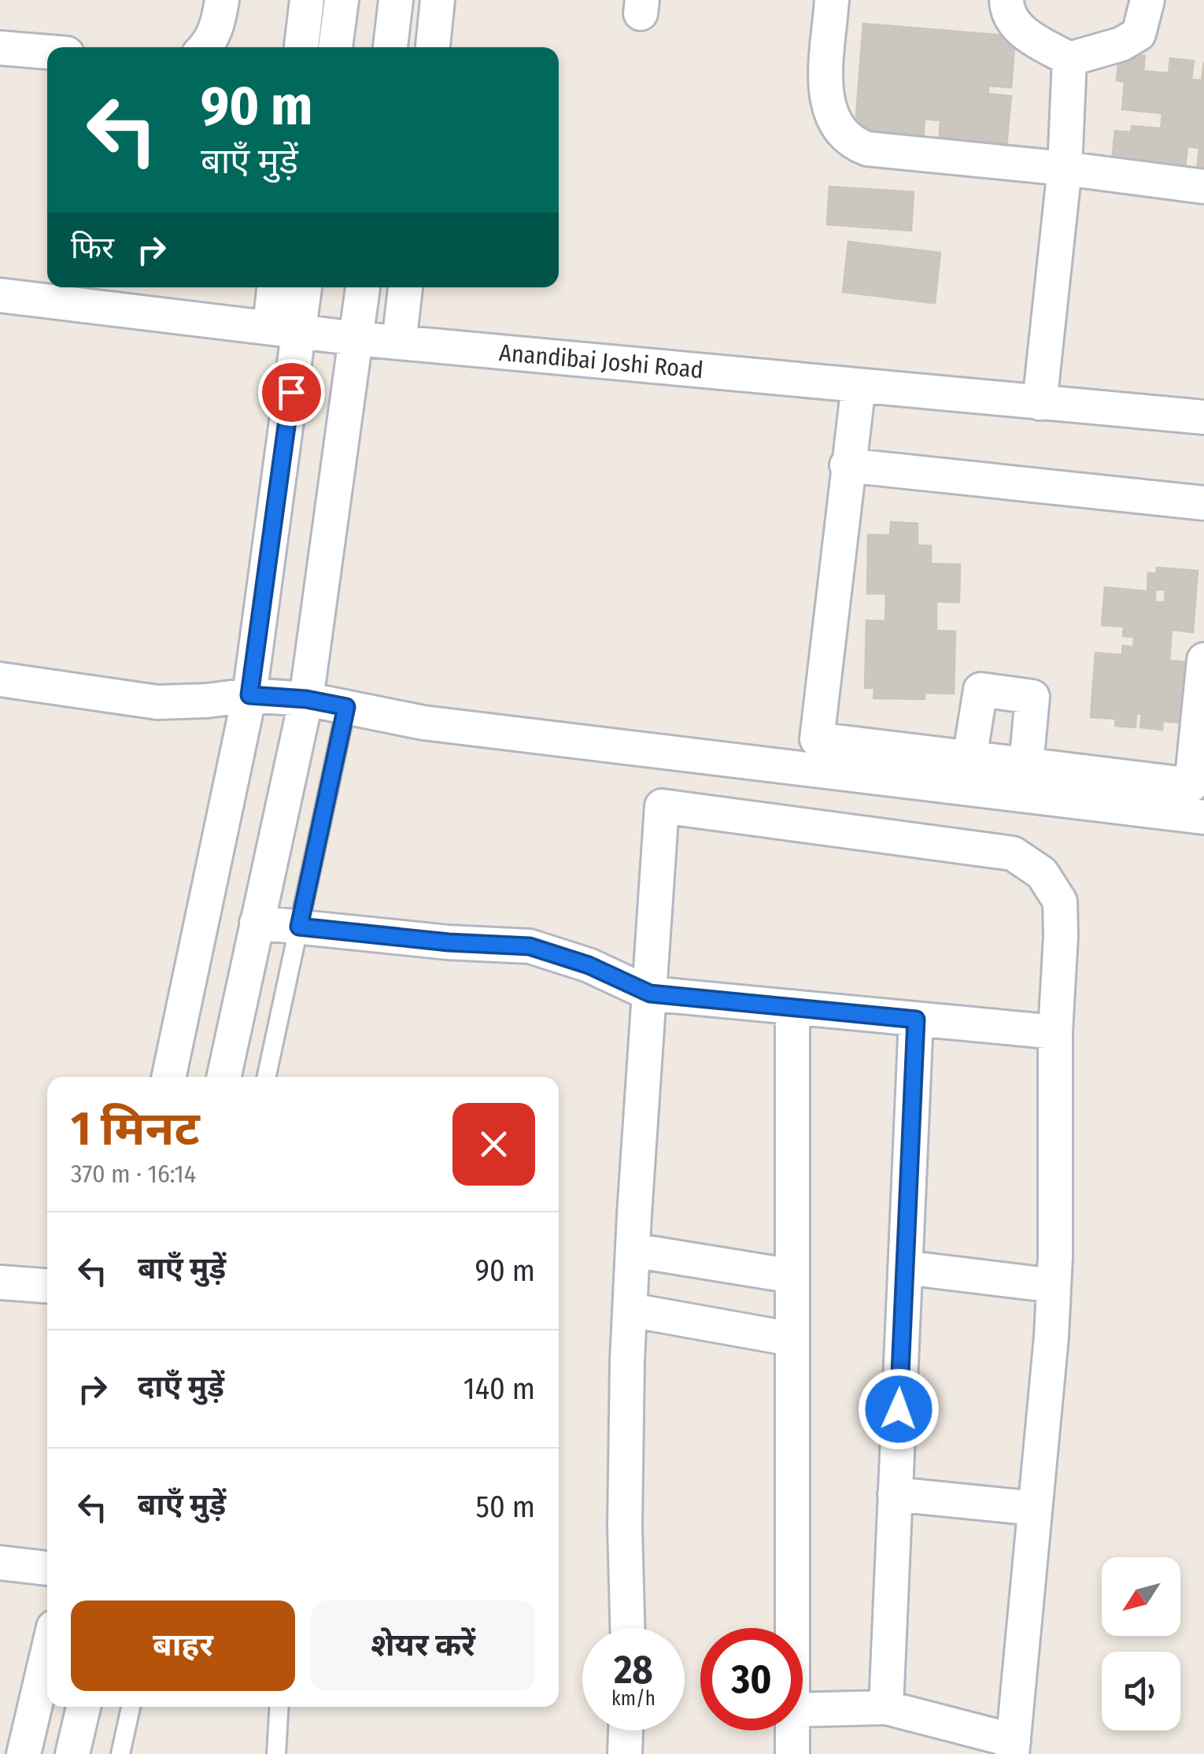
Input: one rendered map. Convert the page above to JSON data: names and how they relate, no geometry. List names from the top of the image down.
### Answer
{
  "streets": {
    "street": ["Anandibai Joshi Road"]
  },
  "north": "bottom left",
  "page": {
    "turn": ["90 m", "बाएँ मुड़ें"],
    "then": "फिर",
    "heading": ["1 मिनट", "370 m · 16:14"],
    "list": [
      {
        "name": "बाएँ मुड़ें",
        "value": "90 m"
      },
      {
        "name": "दाएँ मुड़ें",
        "value": "140 m"
      },
      {
        "name": "बाएँ मुड़ें",
        "value": "50 m"
      }
    ],
    "buttons": ["बाहर", "शेयर करें"],
    "speed": "28 km/h",
    "limit": "30"
  }
}
